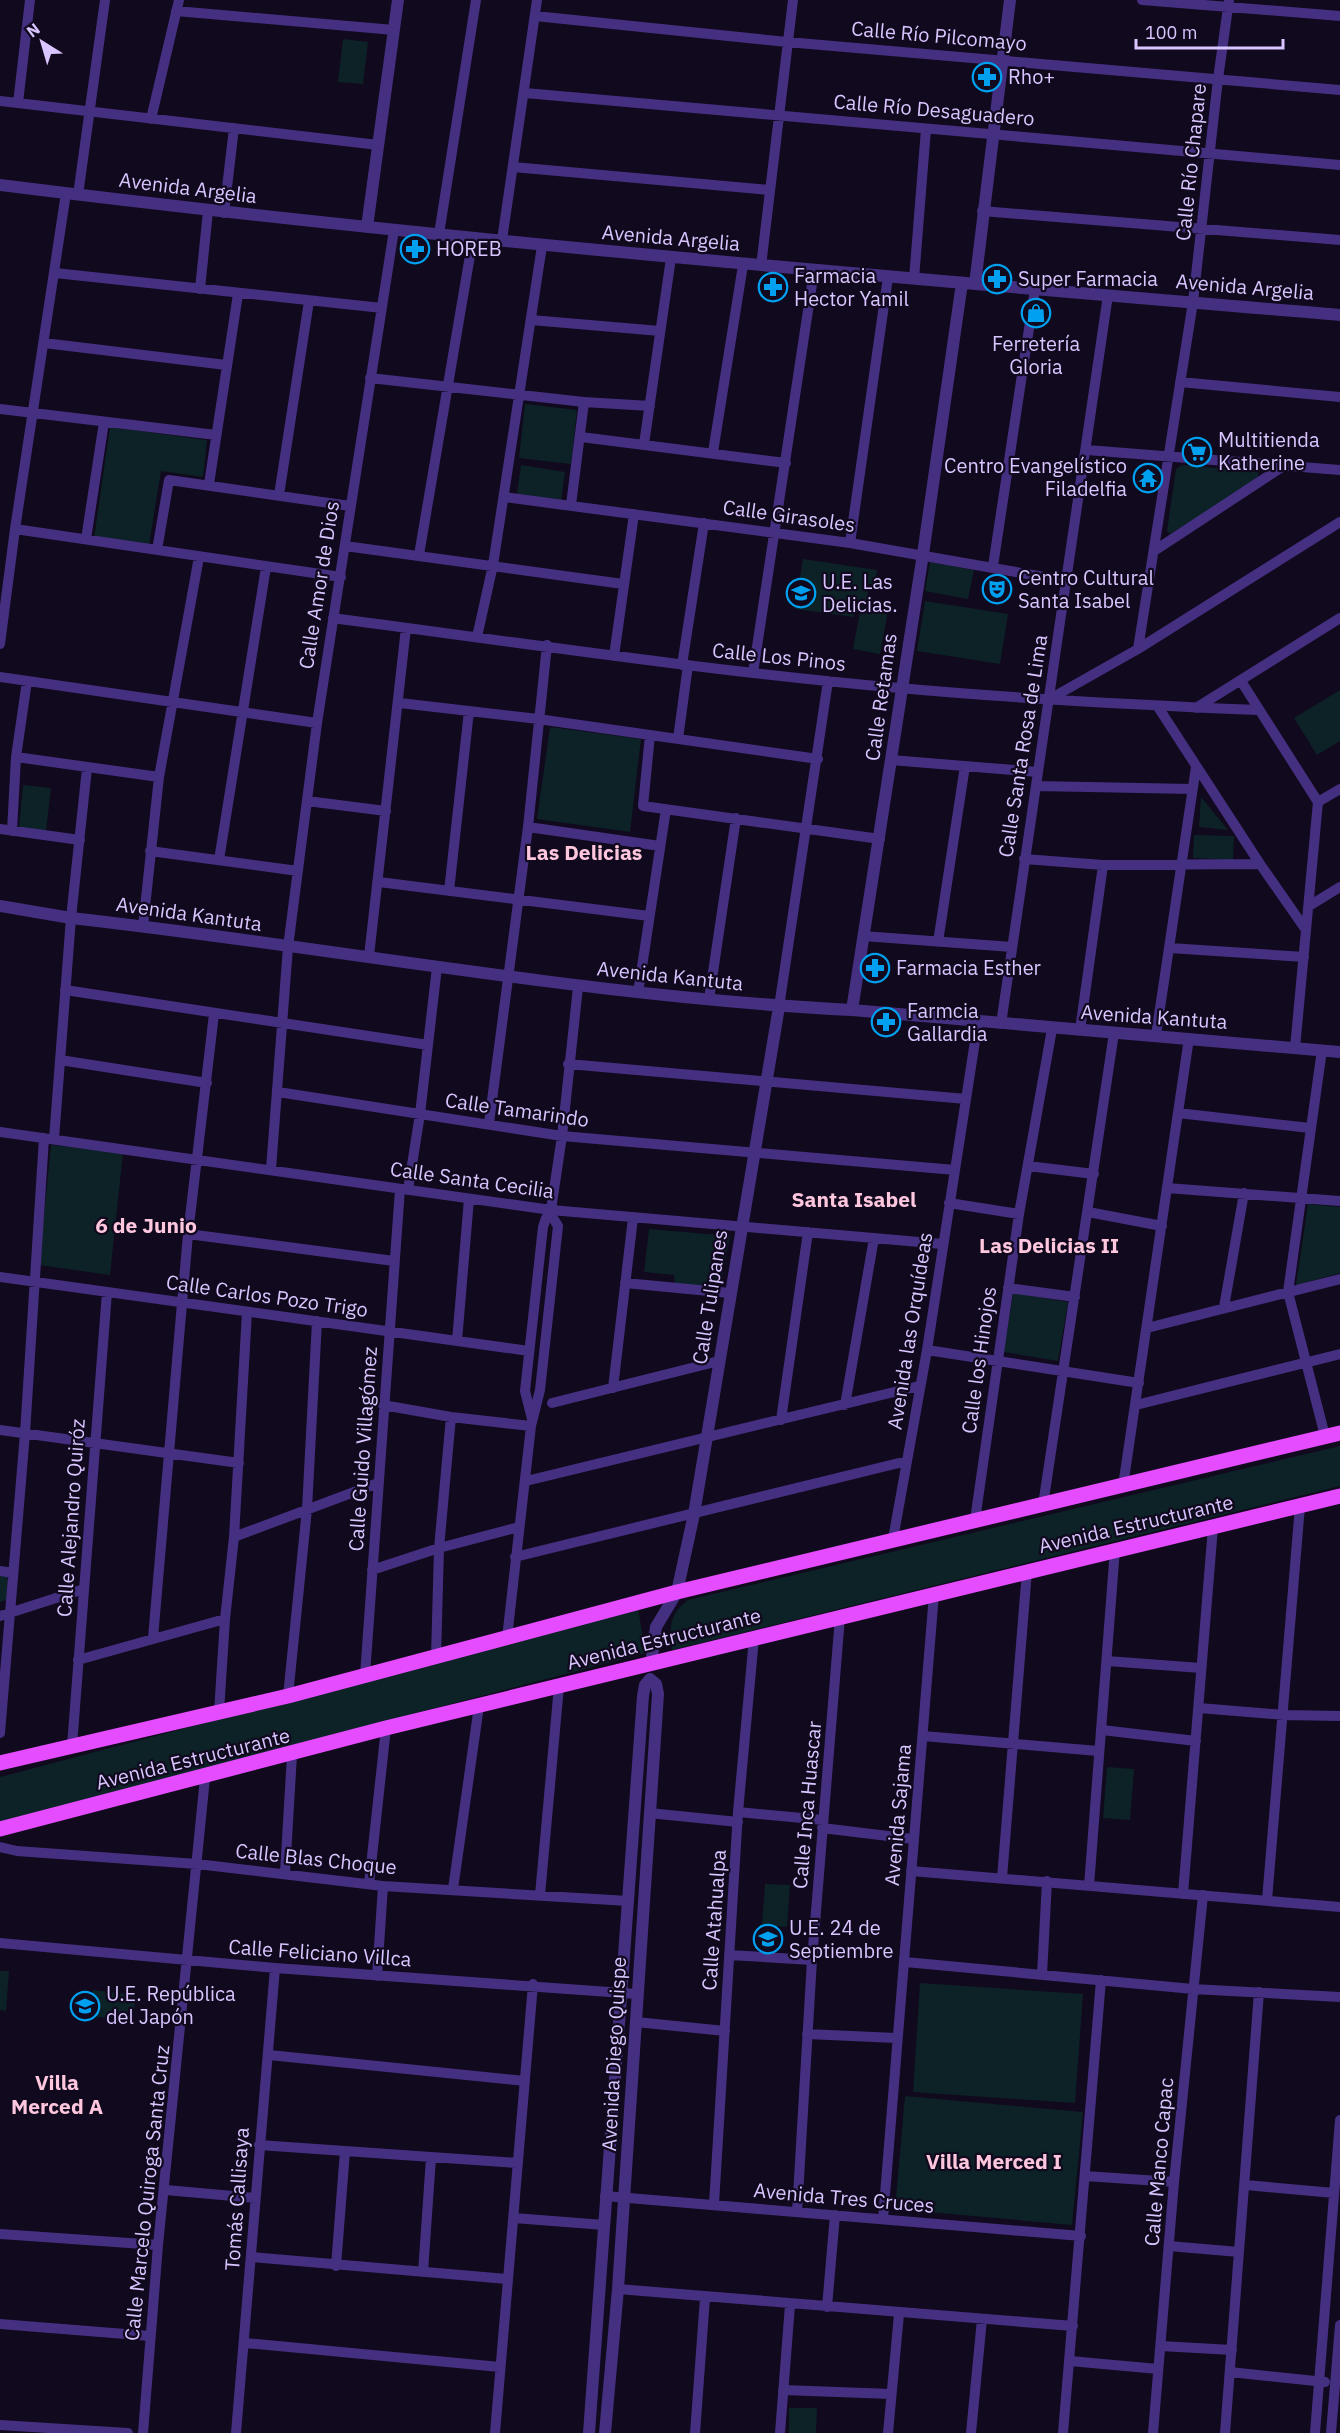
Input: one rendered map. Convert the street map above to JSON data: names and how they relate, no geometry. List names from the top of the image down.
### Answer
{
  "streets": {
    "main road": ["Avenida Estructurante"],
    "street": [
      "Calle Río Pilcomayo",
      "Calle Río Desaguadero",
      "Calle Río Chapare",
      "Avenida Argelia",
      "Calle Girasoles",
      "Calle Amor de Dios",
      "Calle Los Pinos",
      "Calle Retamas",
      "Calle Santa Rosa de Lima",
      "Avenida Kantuta",
      "Calle Tamarindo",
      "Calle Santa Cecilia",
      "Calle Carlos Pozo Trigo",
      "Calle Tulipanes",
      "Avenida las Orquídeas",
      "Calle los Hinojos",
      "Calle Guido Villagómez",
      "Calle Alejandro Quiróz",
      "Calle Inca Huascar",
      "Avenida Sajama",
      "Calle Blas Choque",
      "Calle Atahualpa",
      "Calle Feliciano Villca",
      "Avenida Diego Quispe",
      "Calle Manco Capac",
      "Calle Marcelo Quiroga Santa Cruz",
      "Avenida Tres Cruces",
      "Tomás Callisaya"
    ]
  },
  "crossings": [
    ["Calle Río Pilcomayo", "Calle Río Chapare"],
    ["Calle Río Pilcomayo", "Calle Retamas"],
    ["Calle Río Desaguadero", "Calle Río Chapare"],
    ["Calle Río Desaguadero", "Calle Retamas"],
    ["Calle Río Chapare", "Avenida Argelia"],
    ["Avenida Argelia", "Calle Amor de Dios"],
    ["Avenida Argelia", "Calle Retamas"],
    ["Avenida Argelia", "Calle Santa Rosa de Lima"],
    ["Calle Girasoles", "Calle Retamas"],
    ["Calle Girasoles", "Calle Santa Rosa de Lima"],
    ["Calle Amor de Dios", "Calle Los Pinos"],
    ["Calle Amor de Dios", "Avenida Kantuta"],
    ["Calle Amor de Dios", "Calle Tamarindo"],
    ["Calle Amor de Dios", "Calle Santa Cecilia"],
    ["Calle Los Pinos", "Calle Retamas"],
    ["Calle Los Pinos", "Calle Santa Rosa de Lima"],
    ["Calle Retamas", "Avenida Kantuta"],
    ["Calle Santa Rosa de Lima", "Avenida Kantuta"],
    ["Avenida Kantuta", "Calle Tulipanes"],
    ["Avenida Kantuta", "Avenida las Orquídeas"],
    ["Avenida Kantuta", "Calle los Hinojos"],
    ["Avenida Kantuta", "Calle Guido Villagómez"],
    ["Calle Tamarindo", "Calle Tulipanes"],
    ["Calle Tamarindo", "Avenida las Orquídeas"],
    ["Calle Tamarindo", "Calle Guido Villagómez"],
    ["Calle Santa Cecilia", "Calle Tulipanes"],
    ["Calle Santa Cecilia", "Avenida las Orquídeas"],
    ["Calle Santa Cecilia", "Calle Guido Villagómez"],
    ["Calle Carlos Pozo Trigo", "Calle Guido Villagómez"],
    ["Calle Carlos Pozo Trigo", "Calle Alejandro Quiróz"],
    ["Calle Tulipanes", "Avenida Estructurante"],
    ["Calle Tulipanes", "Avenida Diego Quispe"],
    ["Avenida las Orquídeas", "Avenida Estructurante"],
    ["Calle los Hinojos", "Avenida Estructurante"],
    ["Calle Guido Villagómez", "Avenida Estructurante"],
    ["Calle Alejandro Quiróz", "Avenida Estructurante"],
    ["Avenida Estructurante", "Calle Inca Huascar"],
    ["Avenida Estructurante", "Avenida Sajama"],
    ["Avenida Estructurante", "Calle Atahualpa"],
    ["Avenida Estructurante", "Avenida Diego Quispe"],
    ["Avenida Estructurante", "Calle Marcelo Quiroga Santa Cruz"],
    ["Calle Inca Huascar", "Avenida Tres Cruces"],
    ["Avenida Sajama", "Avenida Tres Cruces"],
    ["Calle Blas Choque", "Avenida Diego Quispe"],
    ["Calle Blas Choque", "Calle Marcelo Quiroga Santa Cruz"],
    ["Calle Atahualpa", "Avenida Tres Cruces"],
    ["Calle Feliciano Villca", "Avenida Diego Quispe"],
    ["Calle Feliciano Villca", "Calle Marcelo Quiroga Santa Cruz"],
    ["Calle Feliciano Villca", "Tomás Callisaya"],
    ["Avenida Diego Quispe", "Avenida Tres Cruces"]
  ],
  "districts": [
    "Las Delicias",
    "Santa Isabel",
    "6 de Junio",
    "Las Delicias II",
    "Villa Merced A",
    "Villa Merced I"
  ],
  "places": {
    "pharmacy": [
      "Rho+",
      "HOREB",
      "Super Farmacia",
      "Farmacia Hector Yamil",
      "Farmacia Esther",
      "Farmcia Gallardia"
    ],
    "shop": ["Ferretería Gloria"],
    "supermarket": ["Multitienda Katherine"],
    "temple": ["Centro Evangelístico Filadelfia"],
    "theatre": ["Centro Cultural Santa Isabel"],
    "school or university": ["U.E. Las Delicias.", "U.E. 24 de Septiembre", "U.E. República del Japón"]
  },
  "scale_bar": "100 m",
  "north": "top left"
}
